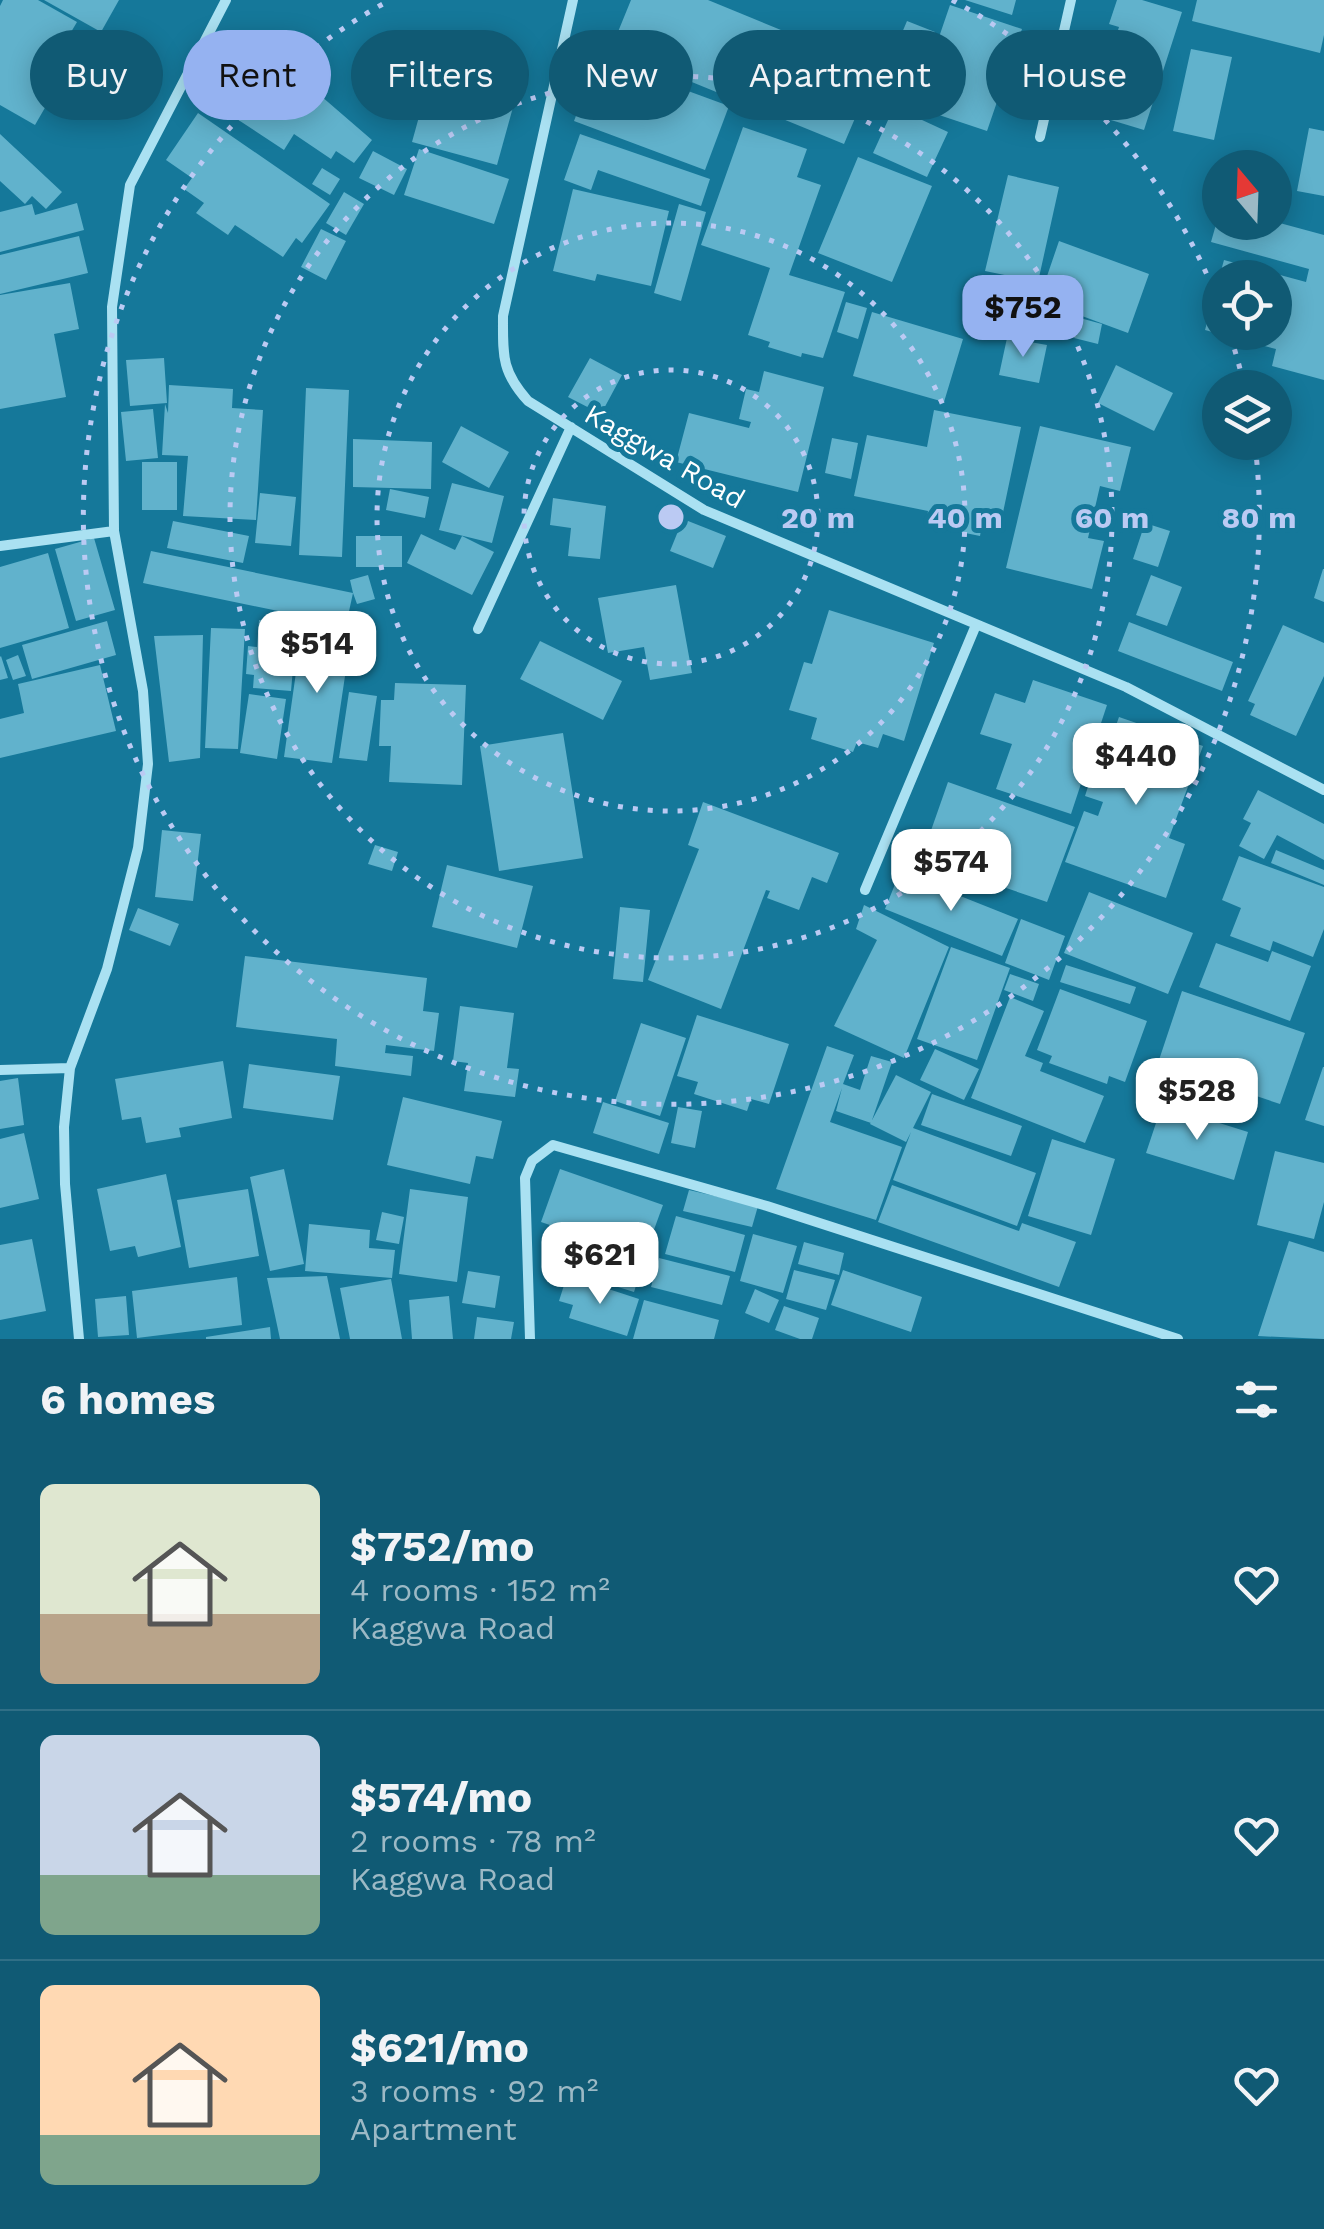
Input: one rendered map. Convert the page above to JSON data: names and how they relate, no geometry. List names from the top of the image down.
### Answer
{
  "streets": {
    "street": ["Kaggwa Road"]
  },
  "north": "top",
  "page": {
    "chip": [
      "Buy",
      "Rent",
      "Filters",
      "New",
      "Apartment",
      "House"
    ],
    "price": [
      "$752",
      "$514",
      "$440",
      "$574",
      "$528",
      "$621"
    ],
    "heading": "6 homes",
    "list": [
      {
        "name": "$752/mo",
        "note": "4 rooms · 152 m² · Kaggwa Road"
      },
      {
        "name": "$574/mo",
        "note": "2 rooms · 78 m² · Kaggwa Road"
      },
      {
        "name": "$621/mo",
        "note": "3 rooms · 92 m² · Apartment"
      }
    ]
  },
  "rings": [
    "20 m",
    "40 m",
    "60 m",
    "80 m"
  ]
}
